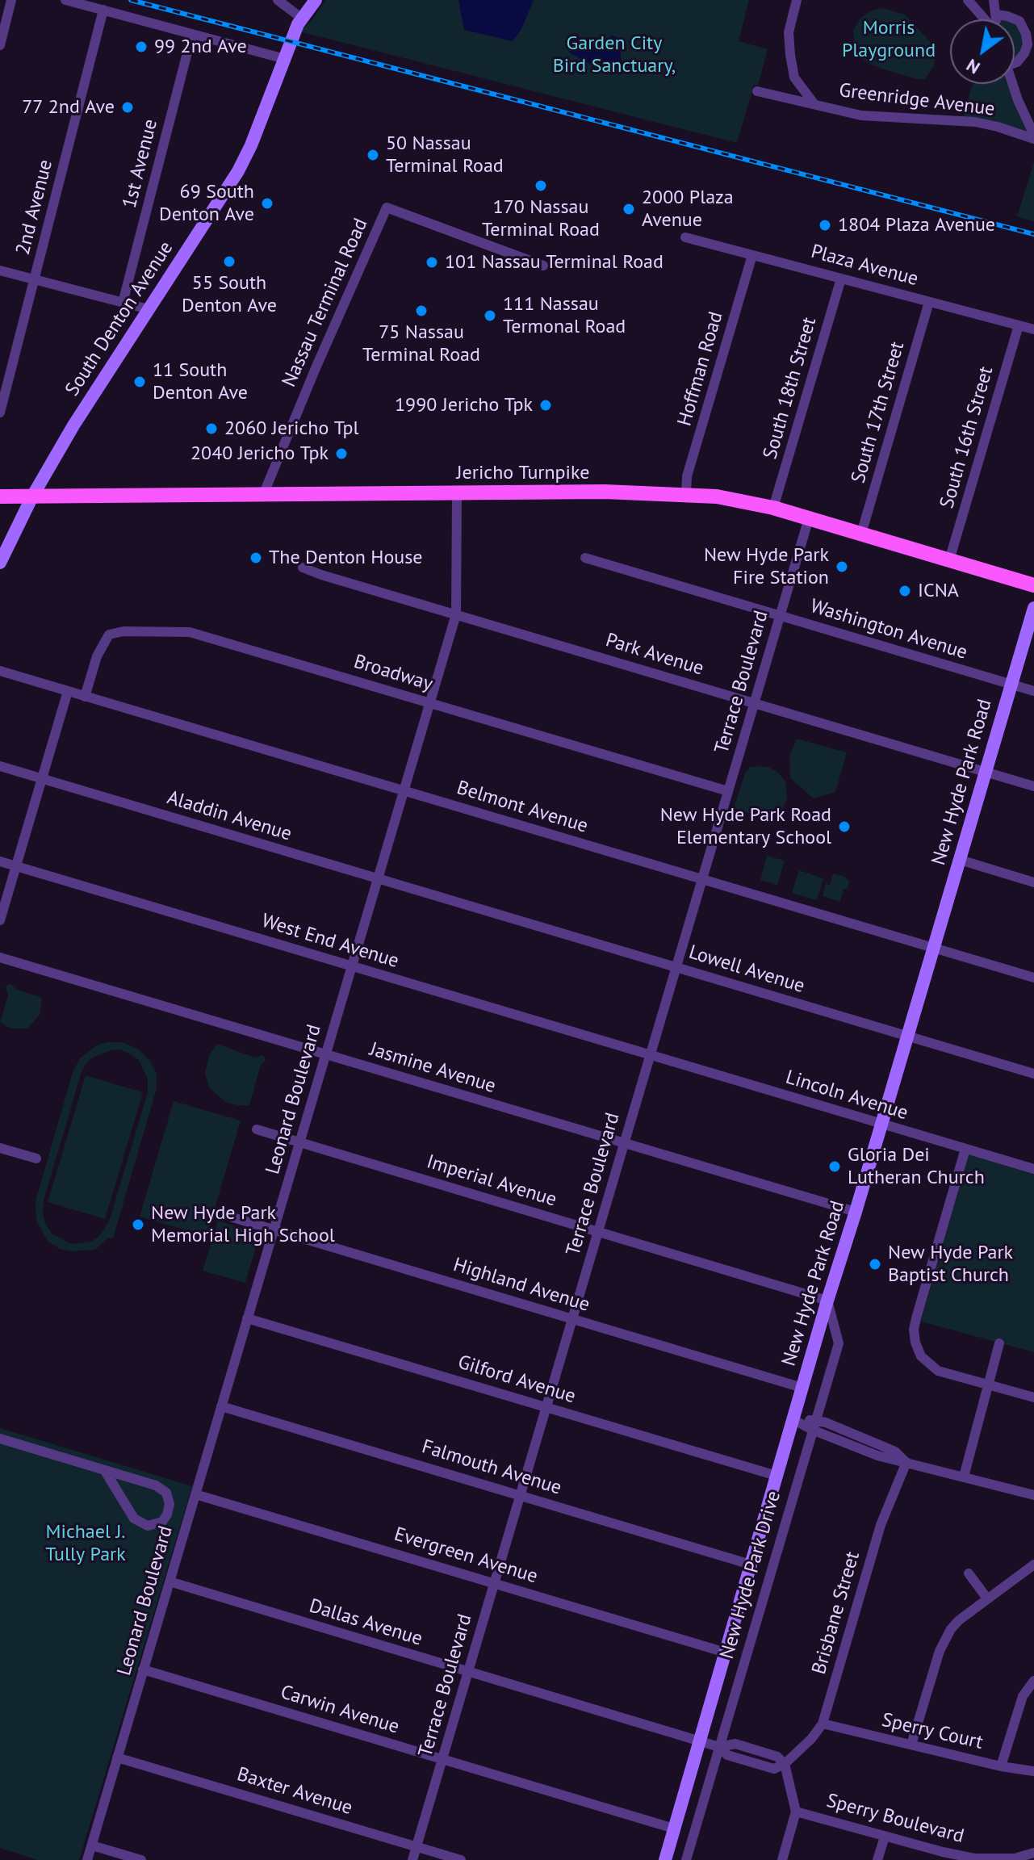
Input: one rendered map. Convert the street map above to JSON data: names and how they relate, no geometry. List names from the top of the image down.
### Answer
{
  "streets": {
    "main road": ["South Denton Avenue", "Jericho Turnpike", "New Hyde Park Road"],
    "street": [
      "Greenridge Avenue",
      "1st Avenue",
      "2nd Avenue",
      "Plaza Avenue",
      "Nassau Terminal Road",
      "Hoffman Road",
      "South 18th Street",
      "South 17th Street",
      "South 16th Street",
      "Washington Avenue",
      "Park Avenue",
      "Broadway",
      "Terrace Boulevard",
      "Belmont Avenue",
      "Aladdin Avenue",
      "West End Avenue",
      "Lowell Avenue",
      "Jasmine Avenue",
      "Lincoln Avenue",
      "Leonard Boulevard",
      "Imperial Avenue",
      "Highland Avenue",
      "Gilford Avenue",
      "Falmouth Avenue",
      "Evergreen Avenue",
      "New Hyde Park Drive",
      "Brisbane Street",
      "Dallas Avenue",
      "Carwin Avenue",
      "Sperry Court",
      "Baxter Avenue",
      "Sperry Boulevard"
    ]
  },
  "crossings": [
    ["Plaza Avenue", "Hoffman Road"],
    ["Plaza Avenue", "South 18th Street"],
    ["Plaza Avenue", "South 17th Street"],
    ["Plaza Avenue", "South 16th Street"],
    ["Nassau Terminal Road", "Jericho Turnpike"],
    ["South Denton Avenue", "Jericho Turnpike"],
    ["Hoffman Road", "Jericho Turnpike"],
    ["South 18th Street", "Jericho Turnpike"],
    ["South 17th Street", "Jericho Turnpike"],
    ["South 16th Street", "Jericho Turnpike"],
    ["Jericho Turnpike", "Terrace Boulevard"],
    ["Jericho Turnpike", "Leonard Boulevard"],
    ["Washington Avenue", "Terrace Boulevard"],
    ["Washington Avenue", "New Hyde Park Road"],
    ["Park Avenue", "Terrace Boulevard"],
    ["Park Avenue", "New Hyde Park Road"],
    ["Park Avenue", "Leonard Boulevard"],
    ["Broadway", "Terrace Boulevard"],
    ["Broadway", "Belmont Avenue"],
    ["Broadway", "Leonard Boulevard"],
    ["Terrace Boulevard", "Belmont Avenue"],
    ["Terrace Boulevard", "West End Avenue"],
    ["Terrace Boulevard", "Lowell Avenue"],
    ["Terrace Boulevard", "Jasmine Avenue"],
    ["Terrace Boulevard", "Lincoln Avenue"],
    ["Terrace Boulevard", "Imperial Avenue"],
    ["Terrace Boulevard", "Highland Avenue"],
    ["Terrace Boulevard", "Gilford Avenue"],
    ["Terrace Boulevard", "Falmouth Avenue"],
    ["Terrace Boulevard", "Evergreen Avenue"],
    ["Terrace Boulevard", "Dallas Avenue"],
    ["Terrace Boulevard", "Carwin Avenue"],
    ["Terrace Boulevard", "Baxter Avenue"],
    ["New Hyde Park Road", "Belmont Avenue"],
    ["New Hyde Park Road", "Lowell Avenue"],
    ["New Hyde Park Road", "Jasmine Avenue"],
    ["New Hyde Park Road", "Lincoln Avenue"],
    ["New Hyde Park Road", "Imperial Avenue"],
    ["New Hyde Park Road", "Highland Avenue"],
    ["New Hyde Park Road", "Gilford Avenue"],
    ["New Hyde Park Road", "Falmouth Avenue"],
    ["New Hyde Park Road", "Evergreen Avenue"],
    ["New Hyde Park Road", "New Hyde Park Drive"],
    ["New Hyde Park Road", "Dallas Avenue"],
    ["New Hyde Park Road", "Carwin Avenue"],
    ["Belmont Avenue", "Leonard Boulevard"],
    ["Aladdin Avenue", "Lowell Avenue"],
    ["Aladdin Avenue", "Leonard Boulevard"],
    ["West End Avenue", "Lincoln Avenue"],
    ["West End Avenue", "Leonard Boulevard"],
    ["Jasmine Avenue", "Leonard Boulevard"],
    ["Leonard Boulevard", "Imperial Avenue"],
    ["Leonard Boulevard", "Highland Avenue"],
    ["Leonard Boulevard", "Gilford Avenue"],
    ["Leonard Boulevard", "Falmouth Avenue"],
    ["Leonard Boulevard", "Evergreen Avenue"],
    ["Leonard Boulevard", "Dallas Avenue"],
    ["Leonard Boulevard", "Carwin Avenue"],
    ["Leonard Boulevard", "Baxter Avenue"],
    ["Imperial Avenue", "New Hyde Park Drive"],
    ["Brisbane Street", "Sperry Court"],
    ["Brisbane Street", "Sperry Boulevard"]
  ],
  "parks": ["Morris Playground", "Garden City Bird Sanctuary,", "Michael J. Tully Park"],
  "places": [
    "99 2nd Ave",
    "77 2nd Ave",
    "50 Nassau Terminal Road",
    "170 Nassau Terminal Road",
    "69 South Denton Ave",
    "2000 Plaza Avenue",
    "1804 Plaza Avenue",
    "55 South Denton Ave",
    "101 Nassau Terminal Road",
    "75 Nassau Terminal Road",
    "111 Nassau Termonal Road",
    "11 South Denton Ave",
    "1990 Jericho Tpk",
    "2060 Jericho Tpl",
    "2040 Jericho Tpk",
    "The Denton House",
    "New Hyde Park Fire Station",
    "ICNA",
    "New Hyde Park Road Elementary School",
    "Gloria Dei Lutheran Church",
    "New Hyde Park Memorial High School",
    "New Hyde Park Baptist Church"
  ],
  "north": "bottom left"
}
